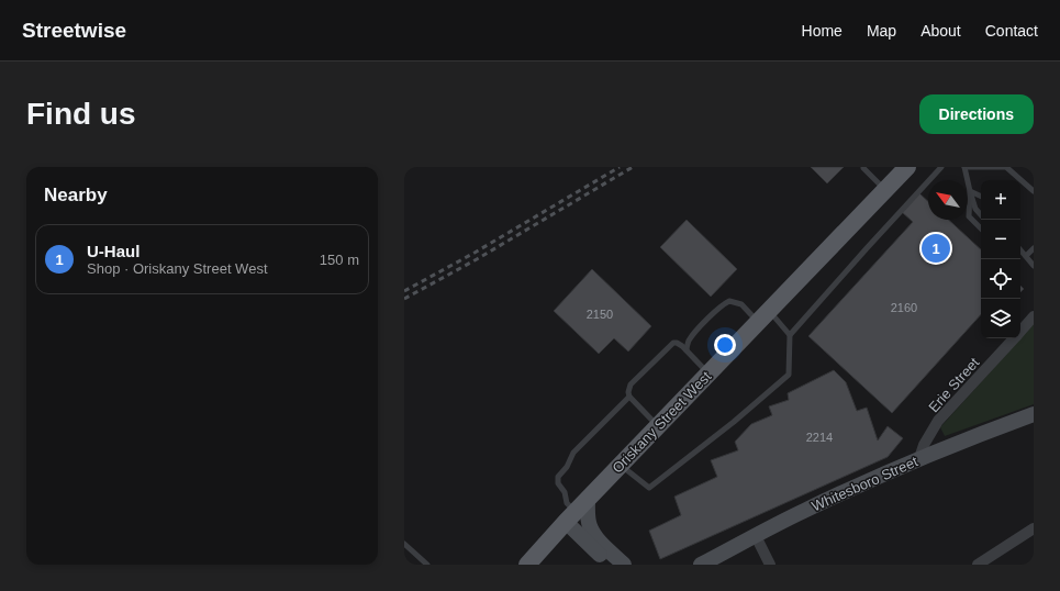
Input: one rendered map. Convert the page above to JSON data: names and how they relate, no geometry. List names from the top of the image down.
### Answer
{
  "streets": {
    "main road": ["Oriskany Street West"],
    "street": ["Erie Street", "Whitesboro Street"]
  },
  "crossings": [
    ["Erie Street", "Whitesboro Street"]
  ],
  "house_numbers": ["2160", "2150", "2214"],
  "north": "top left",
  "page": {
    "header": "Streetwise",
    "nav": [
      "Home",
      "Map",
      "About",
      "Contact"
    ],
    "buttons": "Directions",
    "title": "Find us",
    "heading": "Nearby",
    "map_buttons": ["+", "−"],
    "list": [
      {
        "mark": "1",
        "name": "U-Haul",
        "note": "Shop · Oriskany Street West",
        "value": "150 m"
      }
    ],
    "pins": "1"
  }
}
